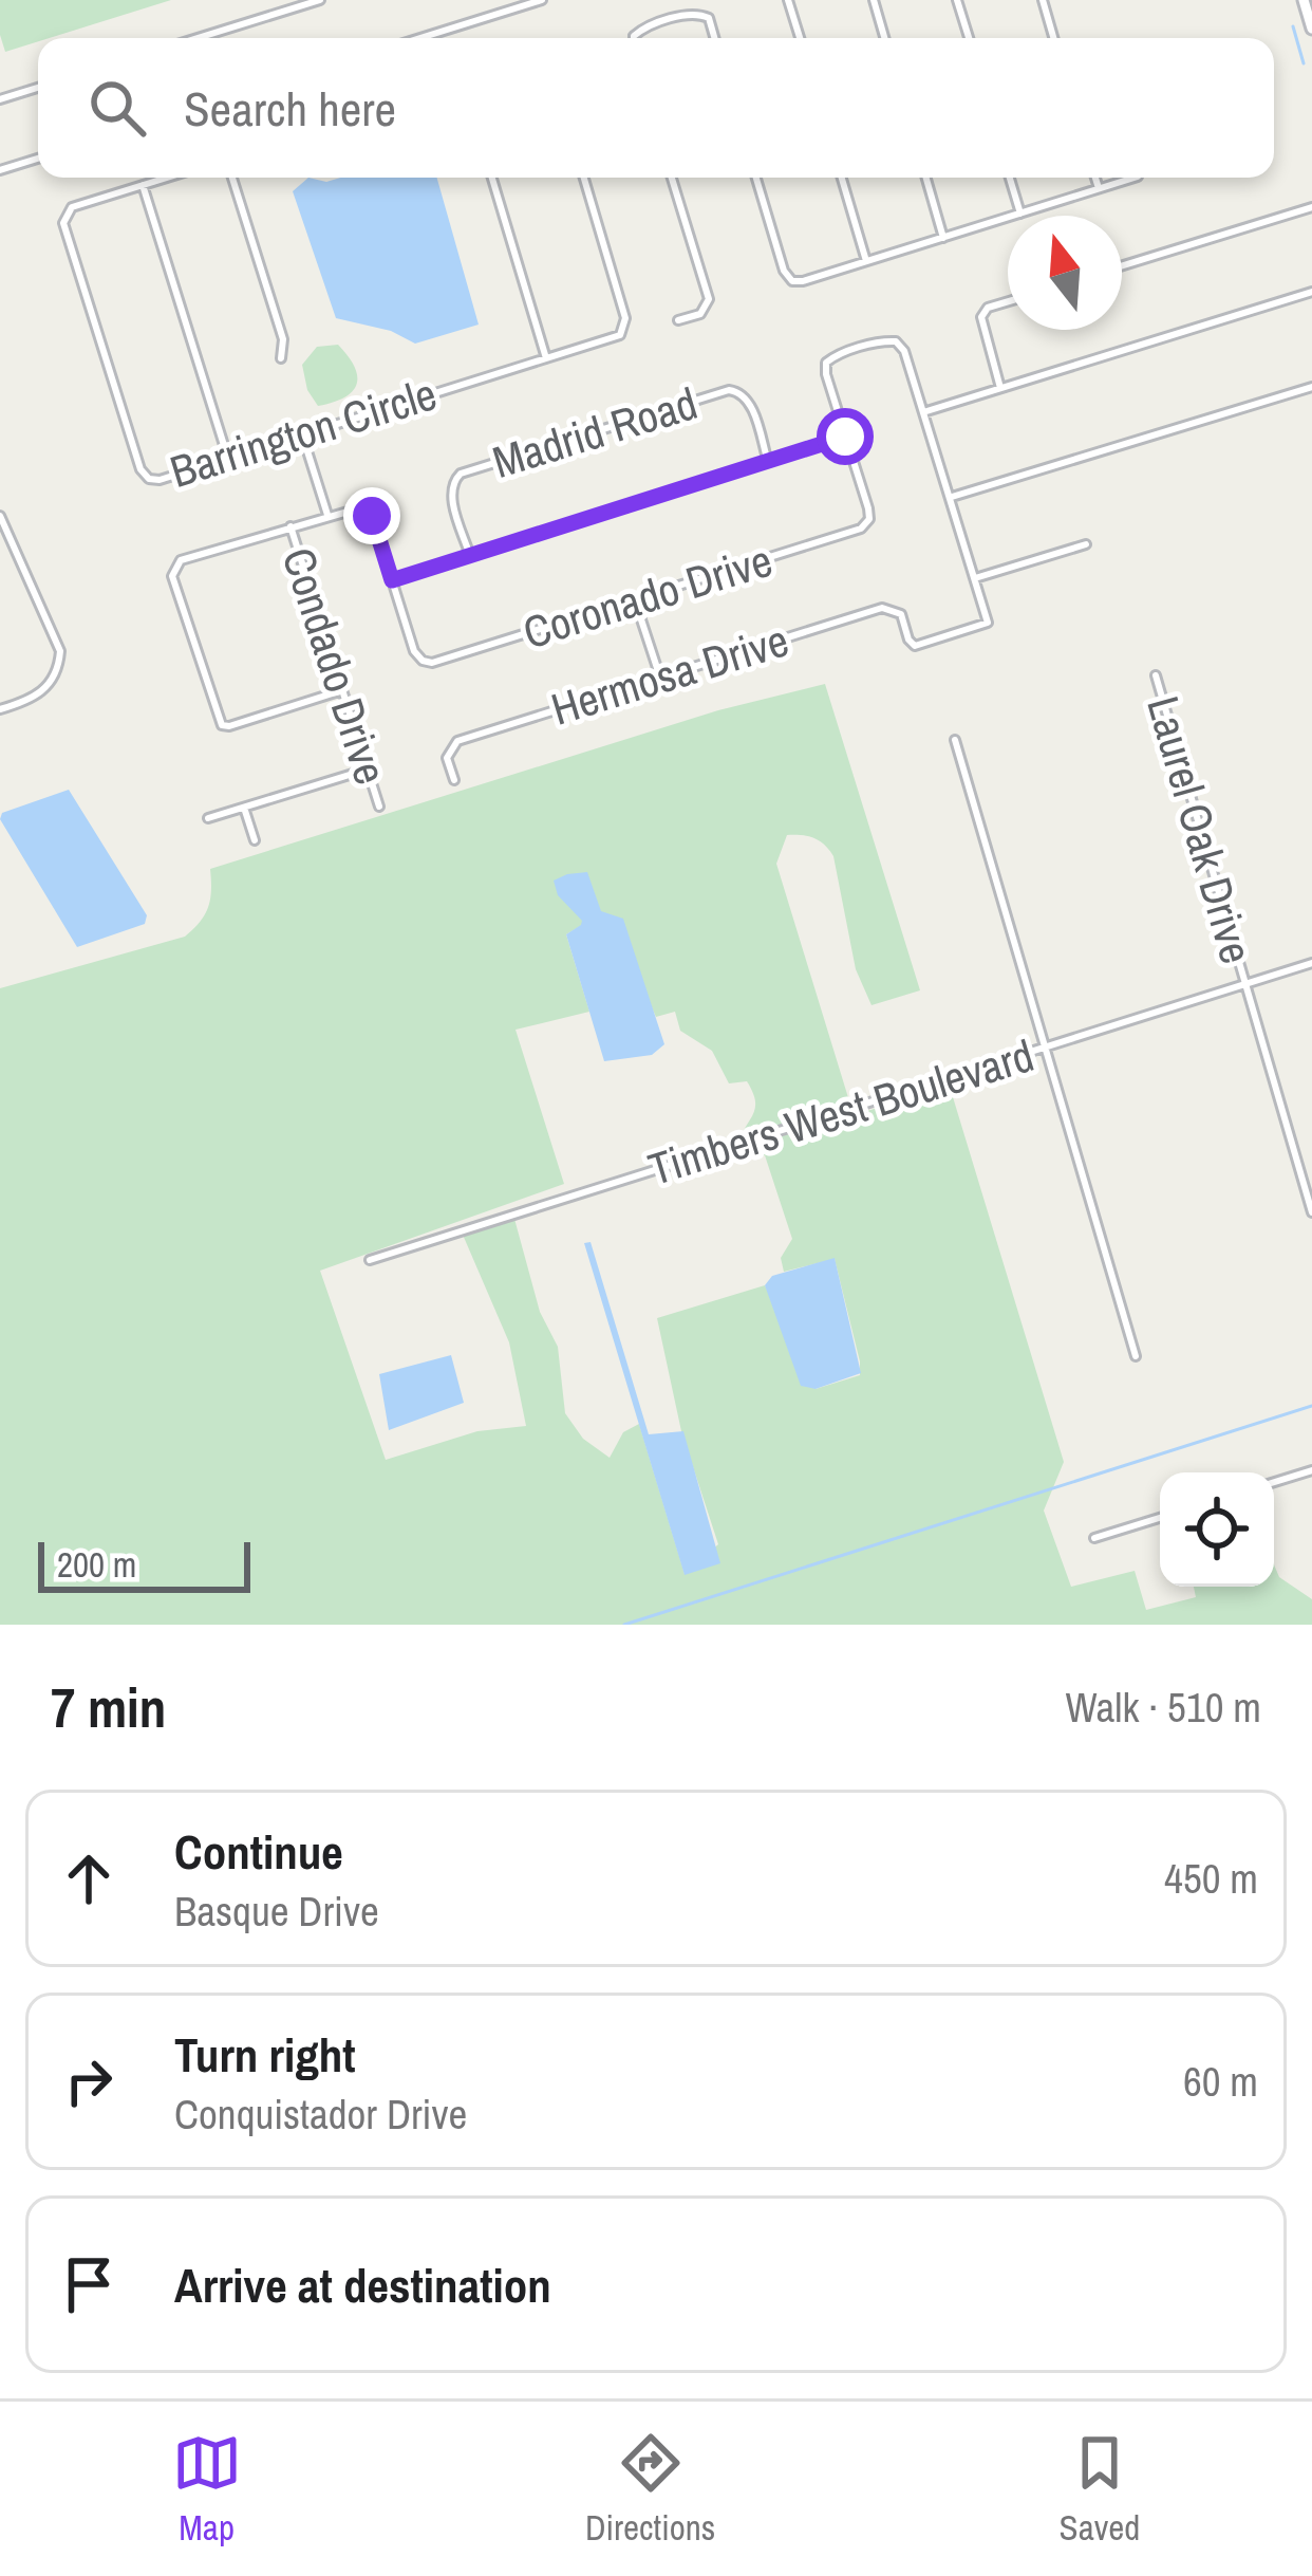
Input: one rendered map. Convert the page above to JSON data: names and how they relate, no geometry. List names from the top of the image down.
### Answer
{
  "streets": {
    "street": [
      "Barrington Circle",
      "Madrid Road",
      "Coronado Drive",
      "Condado Drive",
      "Hermosa Drive",
      "Laurel Oak Drive",
      "Timbers West Boulevard"
    ]
  },
  "crossings": [
    ["Laurel Oak Drive", "Timbers West Boulevard"]
  ],
  "scale_bar": "200 m",
  "north": "top",
  "page": {
    "search": "Search here",
    "scale": "200 m",
    "heading": ["7 min", "Walk · 510 m"],
    "list": [
      ["Continue", "Basque Drive", "450 m"],
      ["Turn right", "Conquistador Drive", "60 m"],
      "Arrive at destination"
    ],
    "nav": ["Map", "Directions", "Saved"]
  }
}
